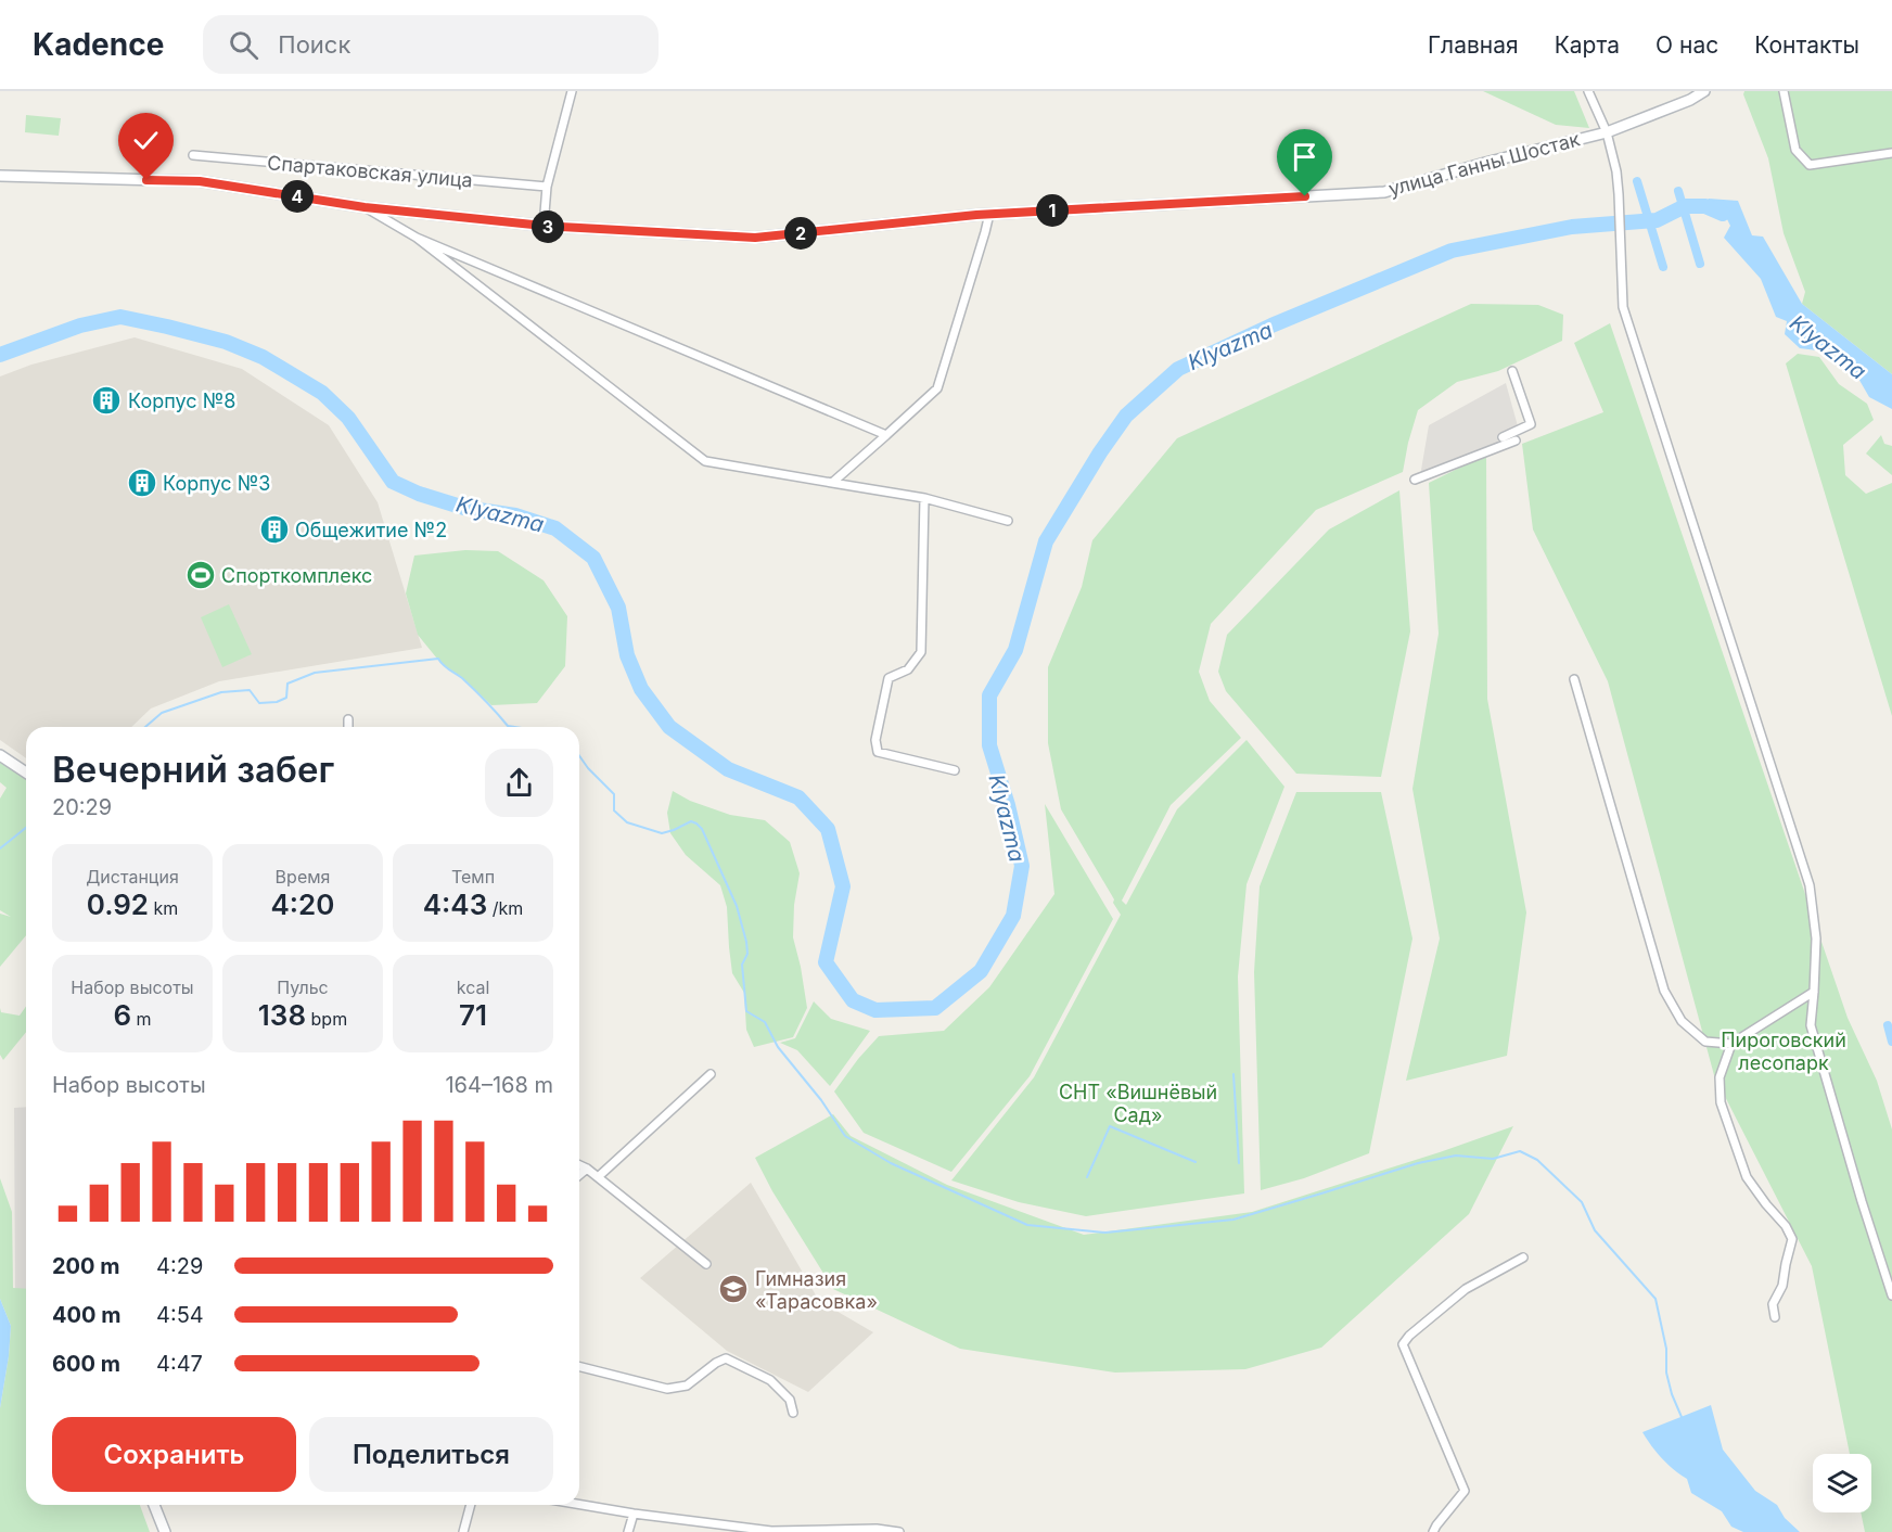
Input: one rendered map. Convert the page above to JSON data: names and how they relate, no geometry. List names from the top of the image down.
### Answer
{
  "streets": {
    "main road": ["улица Ганны Шостак"],
    "street": ["Спартаковская улица"]
  },
  "water": ["Klyazma"],
  "parks": ["Пироговский лесопарк", "СНТ «Вишнёвый Сад»"],
  "places": {
    "building": ["Корпус №8", "Корпус №3", "Общежитие №2"],
    "sports": ["Спорткомплекс"],
    "school or university": ["Гимназия «Тарасовка»"]
  },
  "page": {
    "header": "Kadence",
    "search": "Поиск",
    "nav": [
      "Главная",
      "Карта",
      "О нас",
      "Контакты"
    ],
    "pins": [
      "4",
      "1",
      "3",
      "2"
    ],
    "heading": ["Вечерний забег", "20:29"],
    "stats": [
      ["Дистанция", "0.92 km"],
      ["Время", "4:20"],
      ["Темп", "4:43 /km"],
      ["Набор высоты", "6 m"],
      ["Пульс", "138 bpm"],
      ["kcal", "71"]
    ],
    "chart": ["Набор высоты", "164–168 m"],
    "list": [
      {
        "name": "200 m",
        "note": "4:29"
      },
      {
        "name": "400 m",
        "note": "4:54"
      },
      {
        "name": "600 m",
        "note": "4:47"
      }
    ],
    "buttons": ["Сохранить", "Поделиться"]
  }
}
